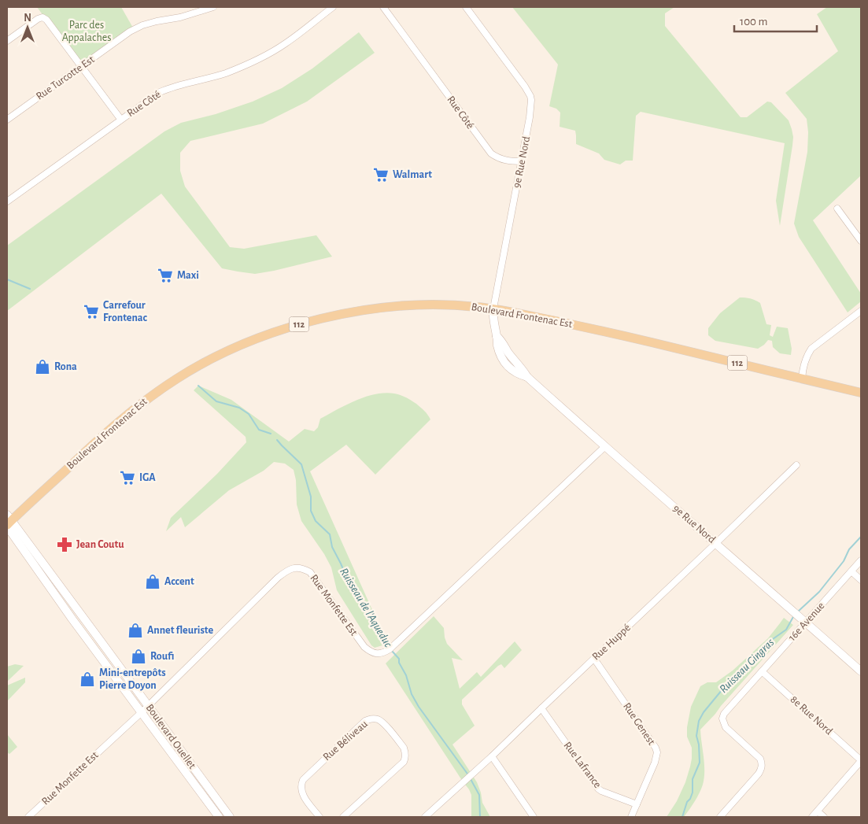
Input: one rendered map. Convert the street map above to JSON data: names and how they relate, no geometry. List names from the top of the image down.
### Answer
{
  "streets": {
    "main road": ["Boulevard Frontenac Est", "112"],
    "street": [
      "Rue Turcotte Est",
      "Rue Côté",
      "9e Rue Nord",
      "Rue Monfette Est",
      "16e Avenue",
      "Rue Huppé",
      "8e Rue Nord",
      "Rue Genest",
      "Boulevard Ouellet",
      "Rue Béliveau",
      "Rue Lafrance"
    ]
  },
  "crossings": [
    ["Rue Côté", "9e Rue Nord"],
    ["9e Rue Nord", "Boulevard Frontenac Est"],
    ["9e Rue Nord", "Rue Monfette Est"],
    ["9e Rue Nord", "16e Avenue"],
    ["9e Rue Nord", "Rue Huppé"],
    ["Boulevard Frontenac Est", "Boulevard Ouellet"],
    ["Rue Monfette Est", "Boulevard Ouellet"],
    ["16e Avenue", "8e Rue Nord"],
    ["Rue Huppé", "Rue Genest"],
    ["Rue Huppé", "Rue Lafrance"],
    ["Rue Genest", "Rue Lafrance"]
  ],
  "water": ["Ruisseau de l'Aqueduc", "Ruisseau Gingras"],
  "parks": ["Parc des Appalaches"],
  "places": {
    "supermarket": [
      "Walmart",
      "Maxi",
      "Carrefour Frontenac",
      "IGA"
    ],
    "shop": [
      "Rona",
      "Accent",
      "Annet fleuriste",
      "Roufi",
      "Mini-entrepôts Pierre Doyon"
    ],
    "pharmacy": ["Jean Coutu"]
  },
  "scale_bar": "100 m",
  "north": "top"
}
